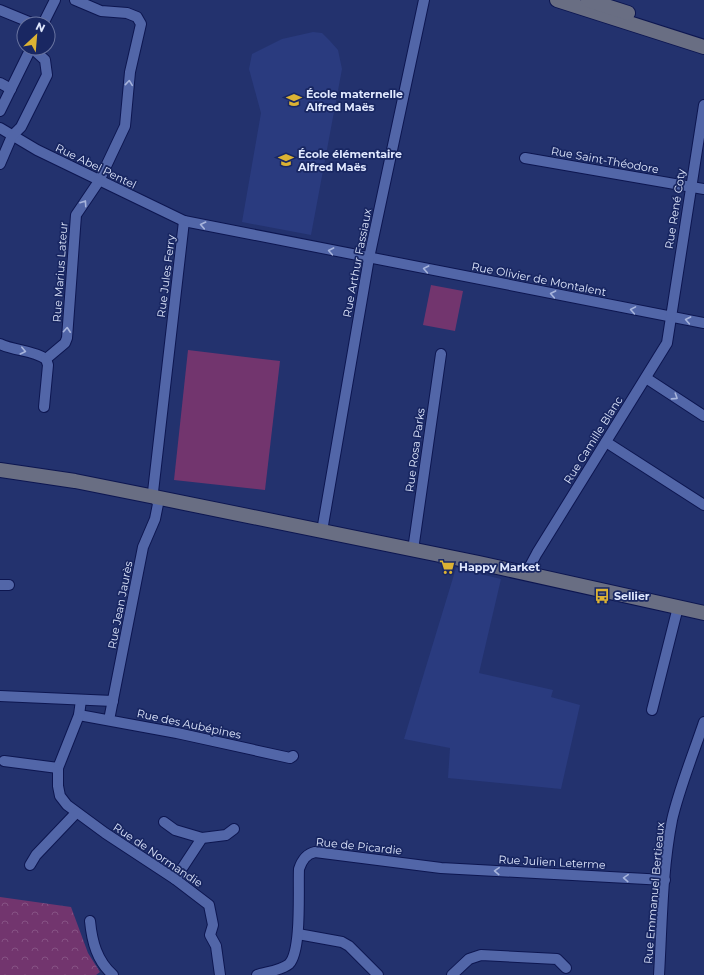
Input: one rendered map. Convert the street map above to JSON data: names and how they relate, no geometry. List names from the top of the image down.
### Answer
{
  "streets": {
    "street": [
      "Rue Saint-Théodore",
      "Rue Abel Pentel",
      "Rue René Coty",
      "Rue Arthur Fassiaux",
      "Rue Marius Lateur",
      "Rue Jules Ferry",
      "Rue Olivier de Montalent",
      "Rue Camille Blanc",
      "Rue Rosa Parks",
      "Rue Jean Jaurès",
      "Rue des Aubépines",
      "Rue de Picardie",
      "Rue de Normandie",
      "Rue Julien Leterme",
      "Rue Emmanuel Bertieaux"
    ]
  },
  "crossings": [
    ["Rue Saint-Théodore", "Rue René Coty"],
    ["Rue Abel Pentel", "Rue Marius Lateur"],
    ["Rue Abel Pentel", "Rue Jules Ferry"],
    ["Rue René Coty", "Rue Olivier de Montalent"],
    ["Rue René Coty", "Rue Camille Blanc"],
    ["Rue Arthur Fassiaux", "Rue Jules Ferry"],
    ["Rue Arthur Fassiaux", "Rue Olivier de Montalent"],
    ["Rue Jules Ferry", "Rue Olivier de Montalent"],
    ["Rue Jules Ferry", "Rue Jean Jaurès"],
    ["Rue Olivier de Montalent", "Rue Camille Blanc"],
    ["Rue Jean Jaurès", "Rue des Aubépines"],
    ["Rue de Picardie", "Rue Julien Leterme"],
    ["Rue Julien Leterme", "Rue Emmanuel Bertieaux"]
  ],
  "one_way": ["Rue Marius Lateur", "Rue Jules Ferry", "Rue Olivier de Montalent"],
  "places": {
    "school or university": ["École maternelle Alfred Maës", "École élémentaire Alfred Maës"],
    "supermarket": ["Happy Market"],
    "bus stop": ["Sellier"]
  },
  "north": "top right"
}
